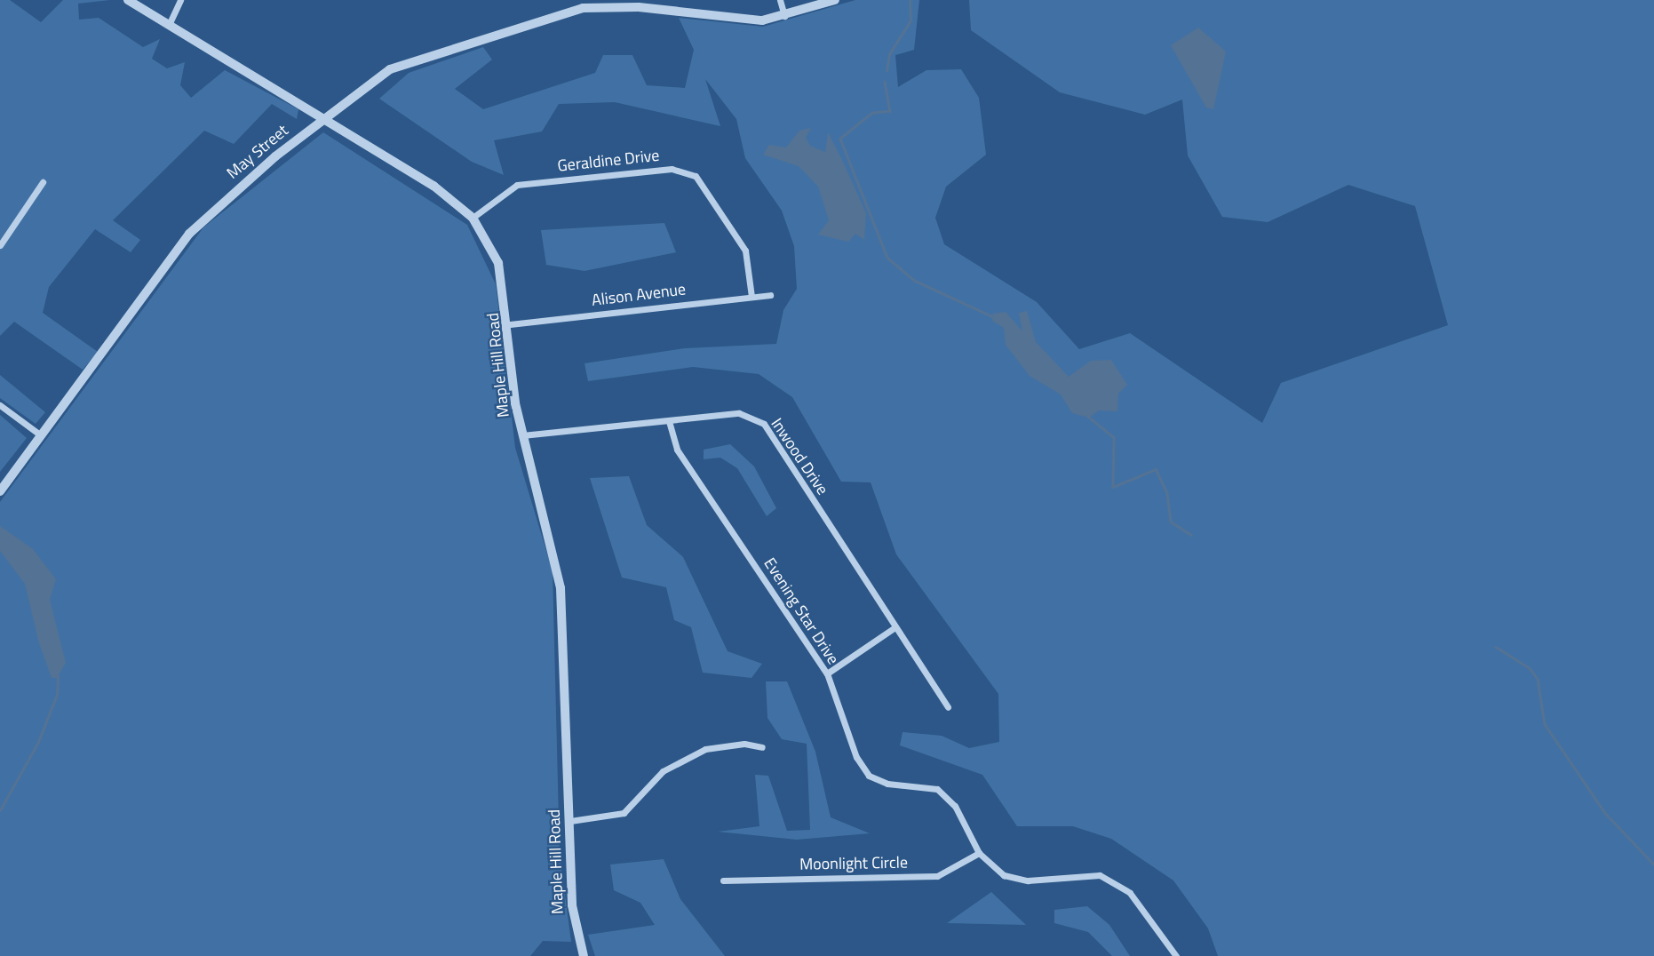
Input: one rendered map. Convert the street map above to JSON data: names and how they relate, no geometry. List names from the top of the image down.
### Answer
{
  "streets": {
    "street": [
      "May Street",
      "Geraldine Drive",
      "Alison Avenue",
      "Maple Hill Road",
      "Inwood Drive",
      "Evening Star Drive",
      "Moonlight Circle"
    ]
  },
  "crossings": [
    ["May Street", "Maple Hill Road"],
    ["Geraldine Drive", "Alison Avenue"],
    ["Geraldine Drive", "Maple Hill Road"],
    ["Alison Avenue", "Maple Hill Road"],
    ["Maple Hill Road", "Inwood Drive"],
    ["Inwood Drive", "Evening Star Drive"],
    ["Evening Star Drive", "Moonlight Circle"]
  ]
}
